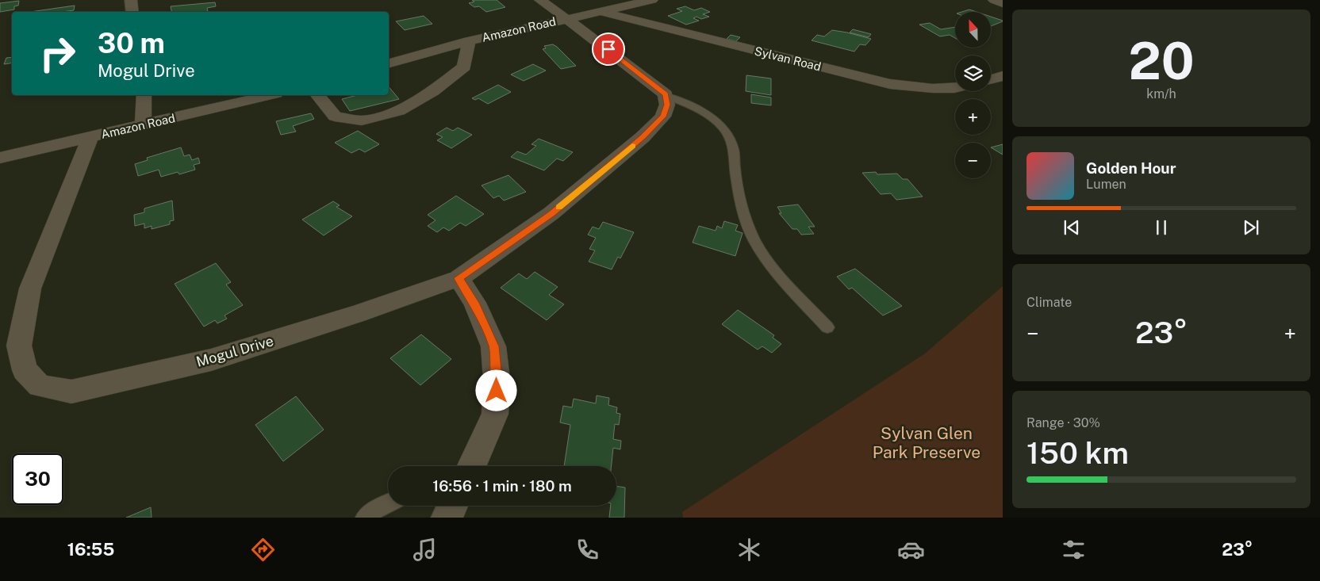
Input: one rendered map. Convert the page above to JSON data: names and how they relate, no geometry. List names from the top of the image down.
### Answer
{
  "streets": {
    "street": ["Amazon Road", "Sylvan Road", "Mogul Drive"]
  },
  "crossings": [
    ["Amazon Road", "Sylvan Road"],
    ["Amazon Road", "Mogul Drive"]
  ],
  "parks": ["Sylvan Glen Park Preserve"],
  "north": "top",
  "page": {
    "tile": [
      ["20", "km/h"],
      "Climate",
      ["Range · 30%", "150 km"]
    ],
    "map_buttons": ["+", "−"],
    "turn": ["30 m", "Mogul Drive"],
    "song": ["Golden Hour", "Lumen"],
    "heat": ["−", "23°", "+"],
    "limit": "30",
    "trip": "16:56 · 1 min · 180 m",
    "tabs": ["16:55", "23°"]
  }
}
